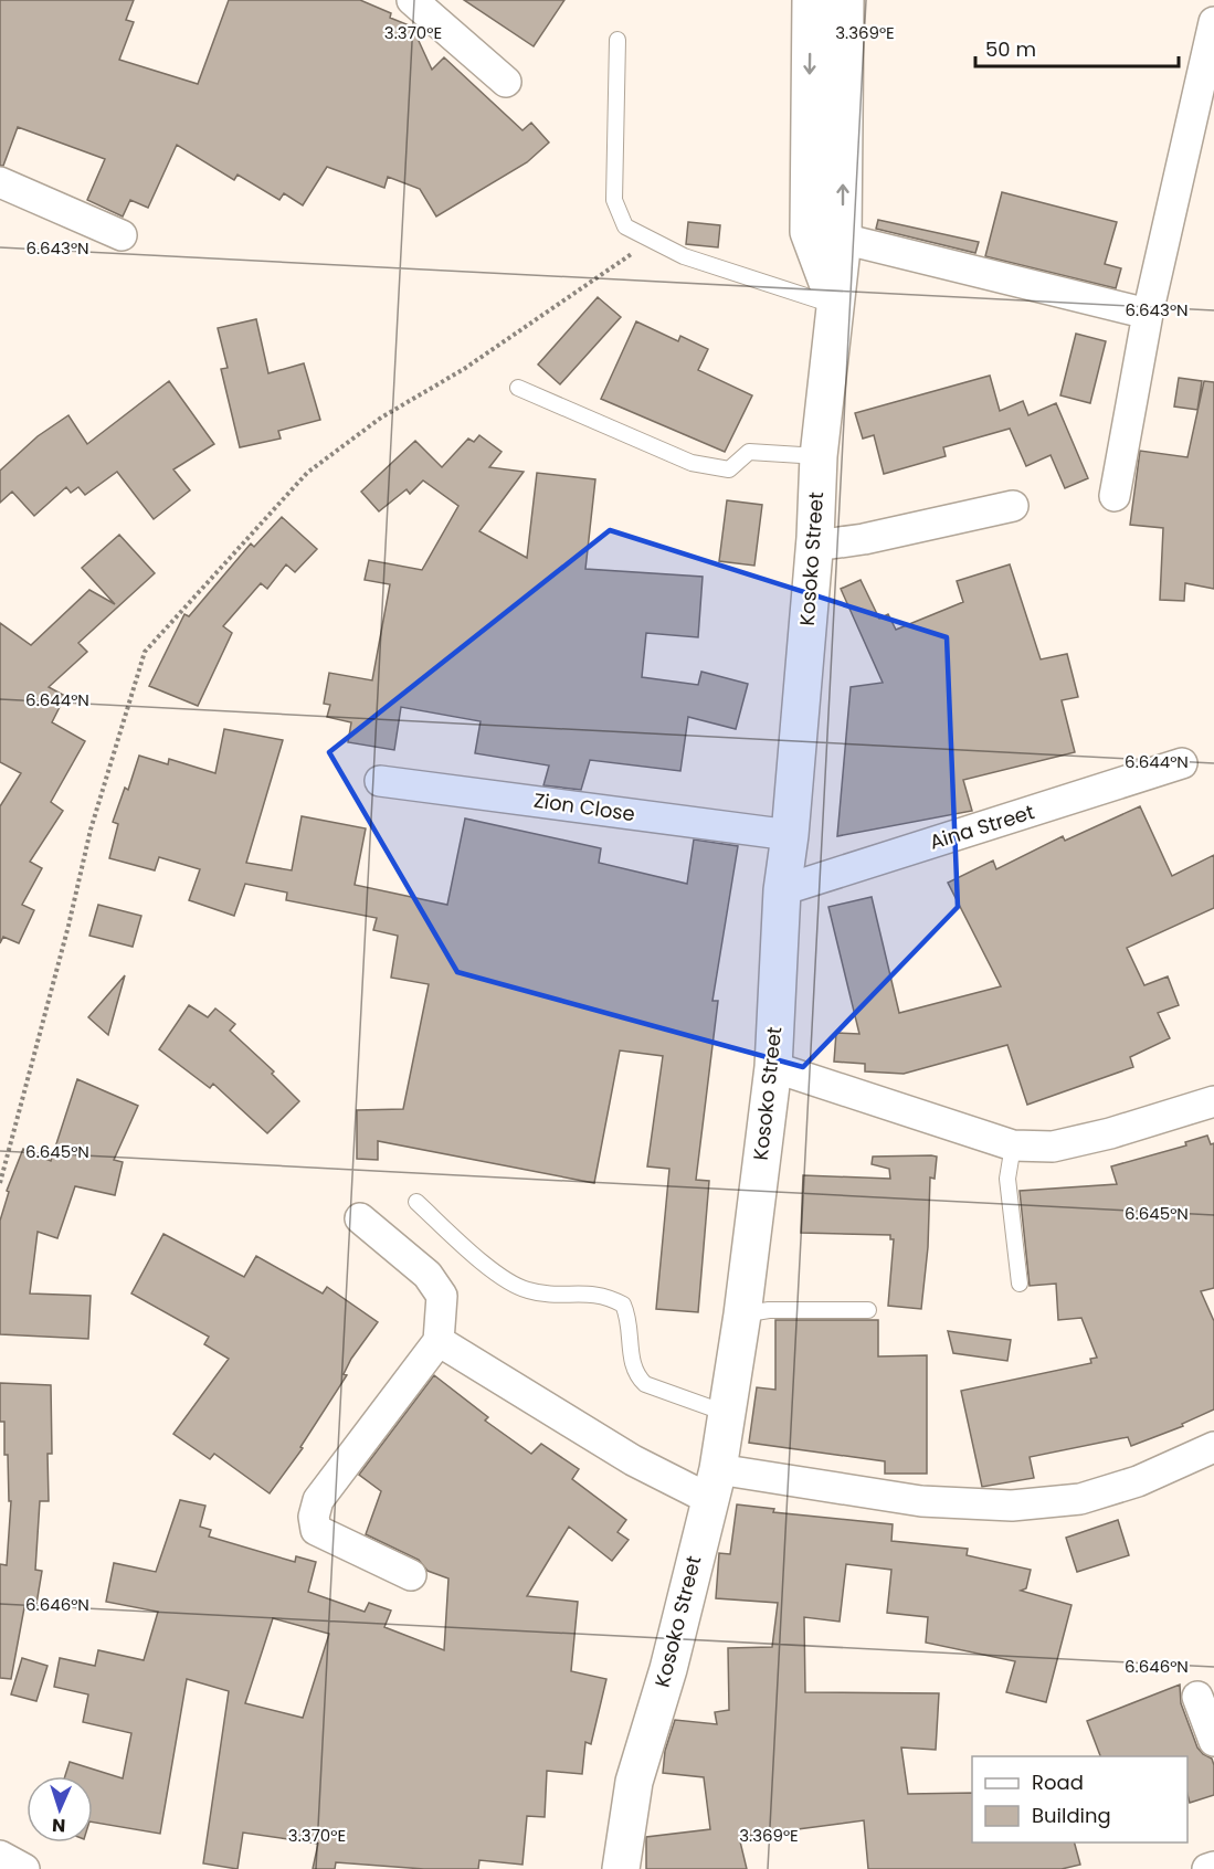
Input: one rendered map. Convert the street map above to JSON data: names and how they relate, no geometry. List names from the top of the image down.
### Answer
{
  "streets": {
    "street": ["Kosoko Street", "Zion Close", "Aina Street"]
  },
  "crossings": [
    ["Kosoko Street", "Zion Close"],
    ["Kosoko Street", "Aina Street"]
  ],
  "legend": ["Road", "Building"],
  "scale_bar": "50 m",
  "north": "bottom",
  "coordinates": [
    "3.370°E",
    "3.369°E",
    "6.643°N",
    "6.644°N",
    "6.645°N",
    "6.646°N"
  ]
}
